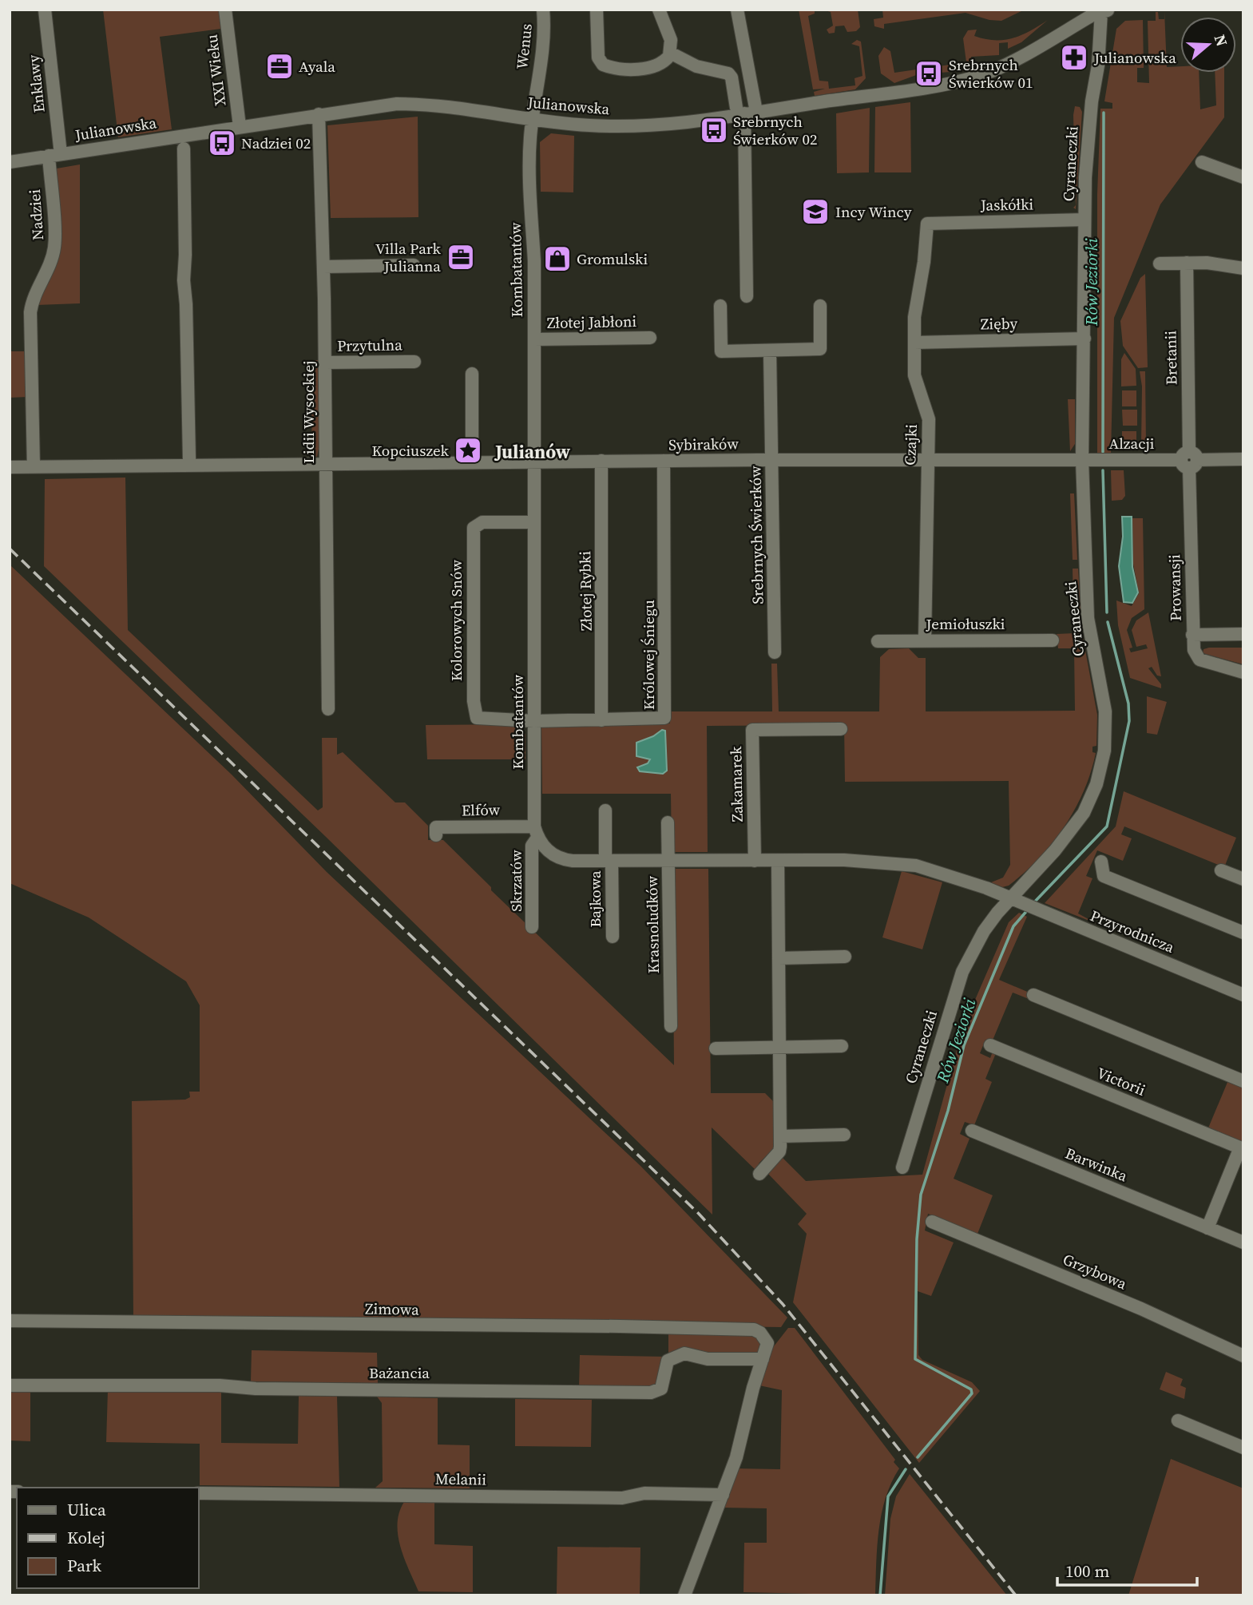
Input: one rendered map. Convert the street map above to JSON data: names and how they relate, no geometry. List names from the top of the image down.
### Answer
{
  "streets": {
    "street": [
      "Wenus",
      "XXI Wieku",
      "Enklawy",
      "Julianowska",
      "Cyraneczki",
      "Jaskółki",
      "Nadziei",
      "Kombatantów",
      "Złotej Jabłoni",
      "Zięby",
      "Przytulna",
      "Bretanii",
      "Lidii Wysockiej",
      "Alzacji",
      "Sybiraków",
      "Czajki",
      "Srebrnych Świerków",
      "Prowansji",
      "Złotej Rybki",
      "Kolorowych Snów",
      "Jemiołuszki",
      "Królowej Śniegu",
      "Zakamarek",
      "Elfów",
      "Skrzatów",
      "Bajkowa",
      "Krasnoludków",
      "Przyrodnicza",
      "Victorii",
      "Barwinka",
      "Grzybowa",
      "Zimowa",
      "Bażancia",
      "Melanii"
    ]
  },
  "crossings": [
    ["Wenus", "Julianowska"],
    ["Wenus", "Kombatantów"],
    ["XXI Wieku", "Julianowska"],
    ["Enklawy", "Julianowska"],
    ["Enklawy", "Nadziei"],
    ["Julianowska", "Cyraneczki"],
    ["Julianowska", "Nadziei"],
    ["Julianowska", "Kombatantów"],
    ["Julianowska", "Lidii Wysockiej"],
    ["Cyraneczki", "Jaskółki"],
    ["Cyraneczki", "Zięby"],
    ["Cyraneczki", "Alzacji"],
    ["Cyraneczki", "Sybiraków"],
    ["Cyraneczki", "Przyrodnicza"],
    ["Jaskółki", "Czajki"],
    ["Kombatantów", "Złotej Jabłoni"],
    ["Kombatantów", "Sybiraków"],
    ["Kombatantów", "Kolorowych Snów"],
    ["Kombatantów", "Królowej Śniegu"],
    ["Kombatantów", "Elfów"],
    ["Kombatantów", "Skrzatów"],
    ["Zięby", "Czajki"],
    ["Przytulna", "Lidii Wysockiej"],
    ["Bretanii", "Alzacji"],
    ["Bretanii", "Prowansji"],
    ["Lidii Wysockiej", "Sybiraków"],
    ["Alzacji", "Sybiraków"],
    ["Alzacji", "Prowansji"],
    ["Sybiraków", "Czajki"],
    ["Sybiraków", "Srebrnych Świerków"],
    ["Sybiraków", "Złotej Rybki"],
    ["Sybiraków", "Królowej Śniegu"],
    ["Czajki", "Jemiołuszki"],
    ["Złotej Rybki", "Królowej Śniegu"],
    ["Kolorowych Snów", "Królowej Śniegu"],
    ["Elfów", "Skrzatów"],
    ["Victorii", "Barwinka"],
    ["Zimowa", "Bażancia"]
  ],
  "districts": ["Julianów"],
  "water": ["Rów Jeziorki"],
  "places": {
    "pharmacy": ["Julianowska"],
    "office": ["Ayala", "Villa Park Julianna"],
    "bus stop": ["Srebrnych Świerków 01", "Srebrnych Świerków 02", "Nadziei 02"],
    "school or university": ["Incy Wincy"],
    "shop": ["Gromulski"],
    "place": ["Kopciuszek"]
  },
  "legend": ["Ulica", "Kolej", "Park"],
  "scale_bar": "100 m",
  "north": "right"
}
